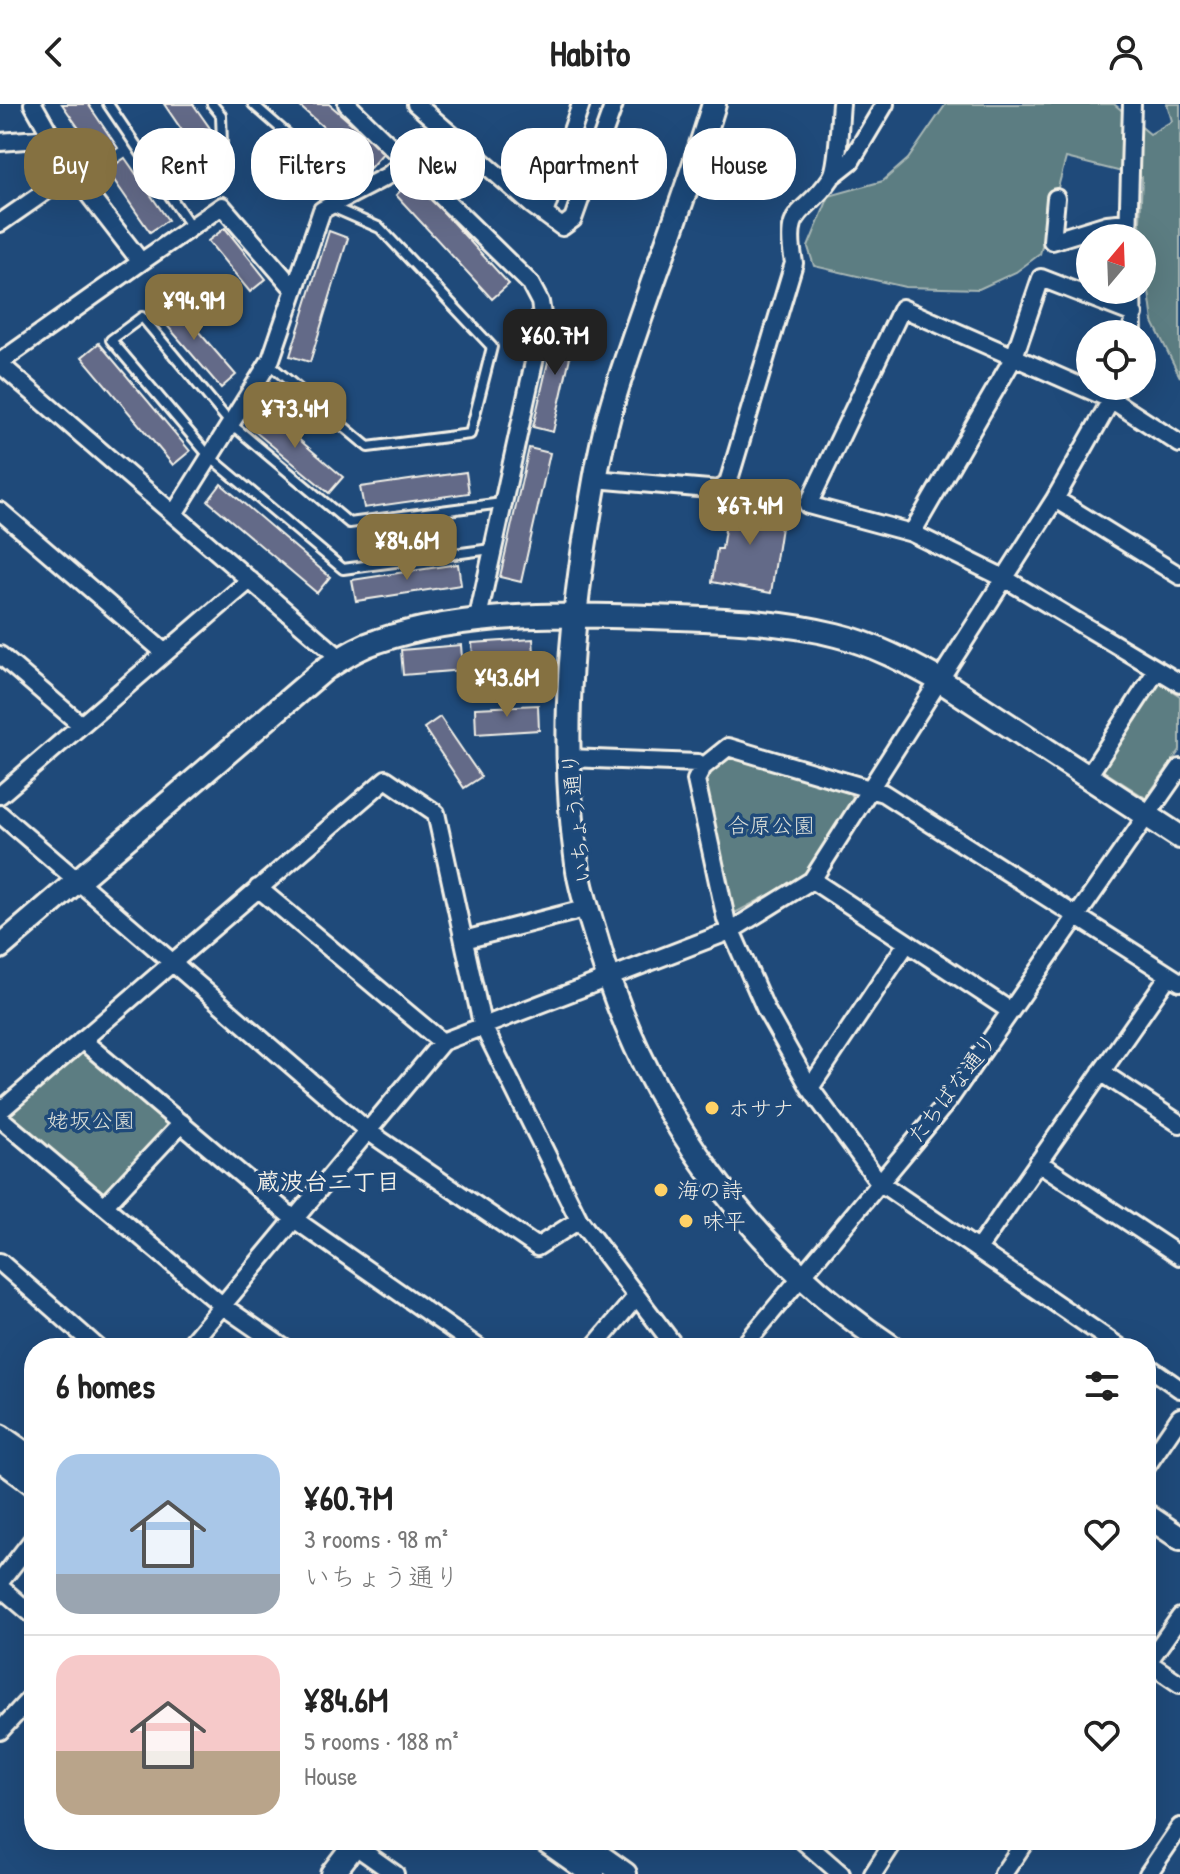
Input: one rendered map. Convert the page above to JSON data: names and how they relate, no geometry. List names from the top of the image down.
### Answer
{
  "streets": {
    "street": ["いちょう通り", "たちばな通り"]
  },
  "crossings": [
    ["いちょう通り", "たちばな通り"]
  ],
  "districts": ["蔵波台二丁目"],
  "parks": ["合原公園", "姥坂公園"],
  "places": ["ホサナ", "海の詩", "味平"],
  "north": "top",
  "page": {
    "header": "Habito",
    "chip": [
      "Buy",
      "Rent",
      "Filters",
      "New",
      "Apartment",
      "House"
    ],
    "price": [
      "¥94.9M",
      "¥60.7M",
      "¥73.4M",
      "¥67.4M",
      "¥84.6M",
      "¥43.6M"
    ],
    "heading": "6 homes",
    "list": [
      {
        "name": "¥60.7M",
        "note": "3 rooms · 98 m² · いちょう通り"
      },
      {
        "name": "¥84.6M",
        "note": "5 rooms · 188 m² · House"
      }
    ]
  }
}
